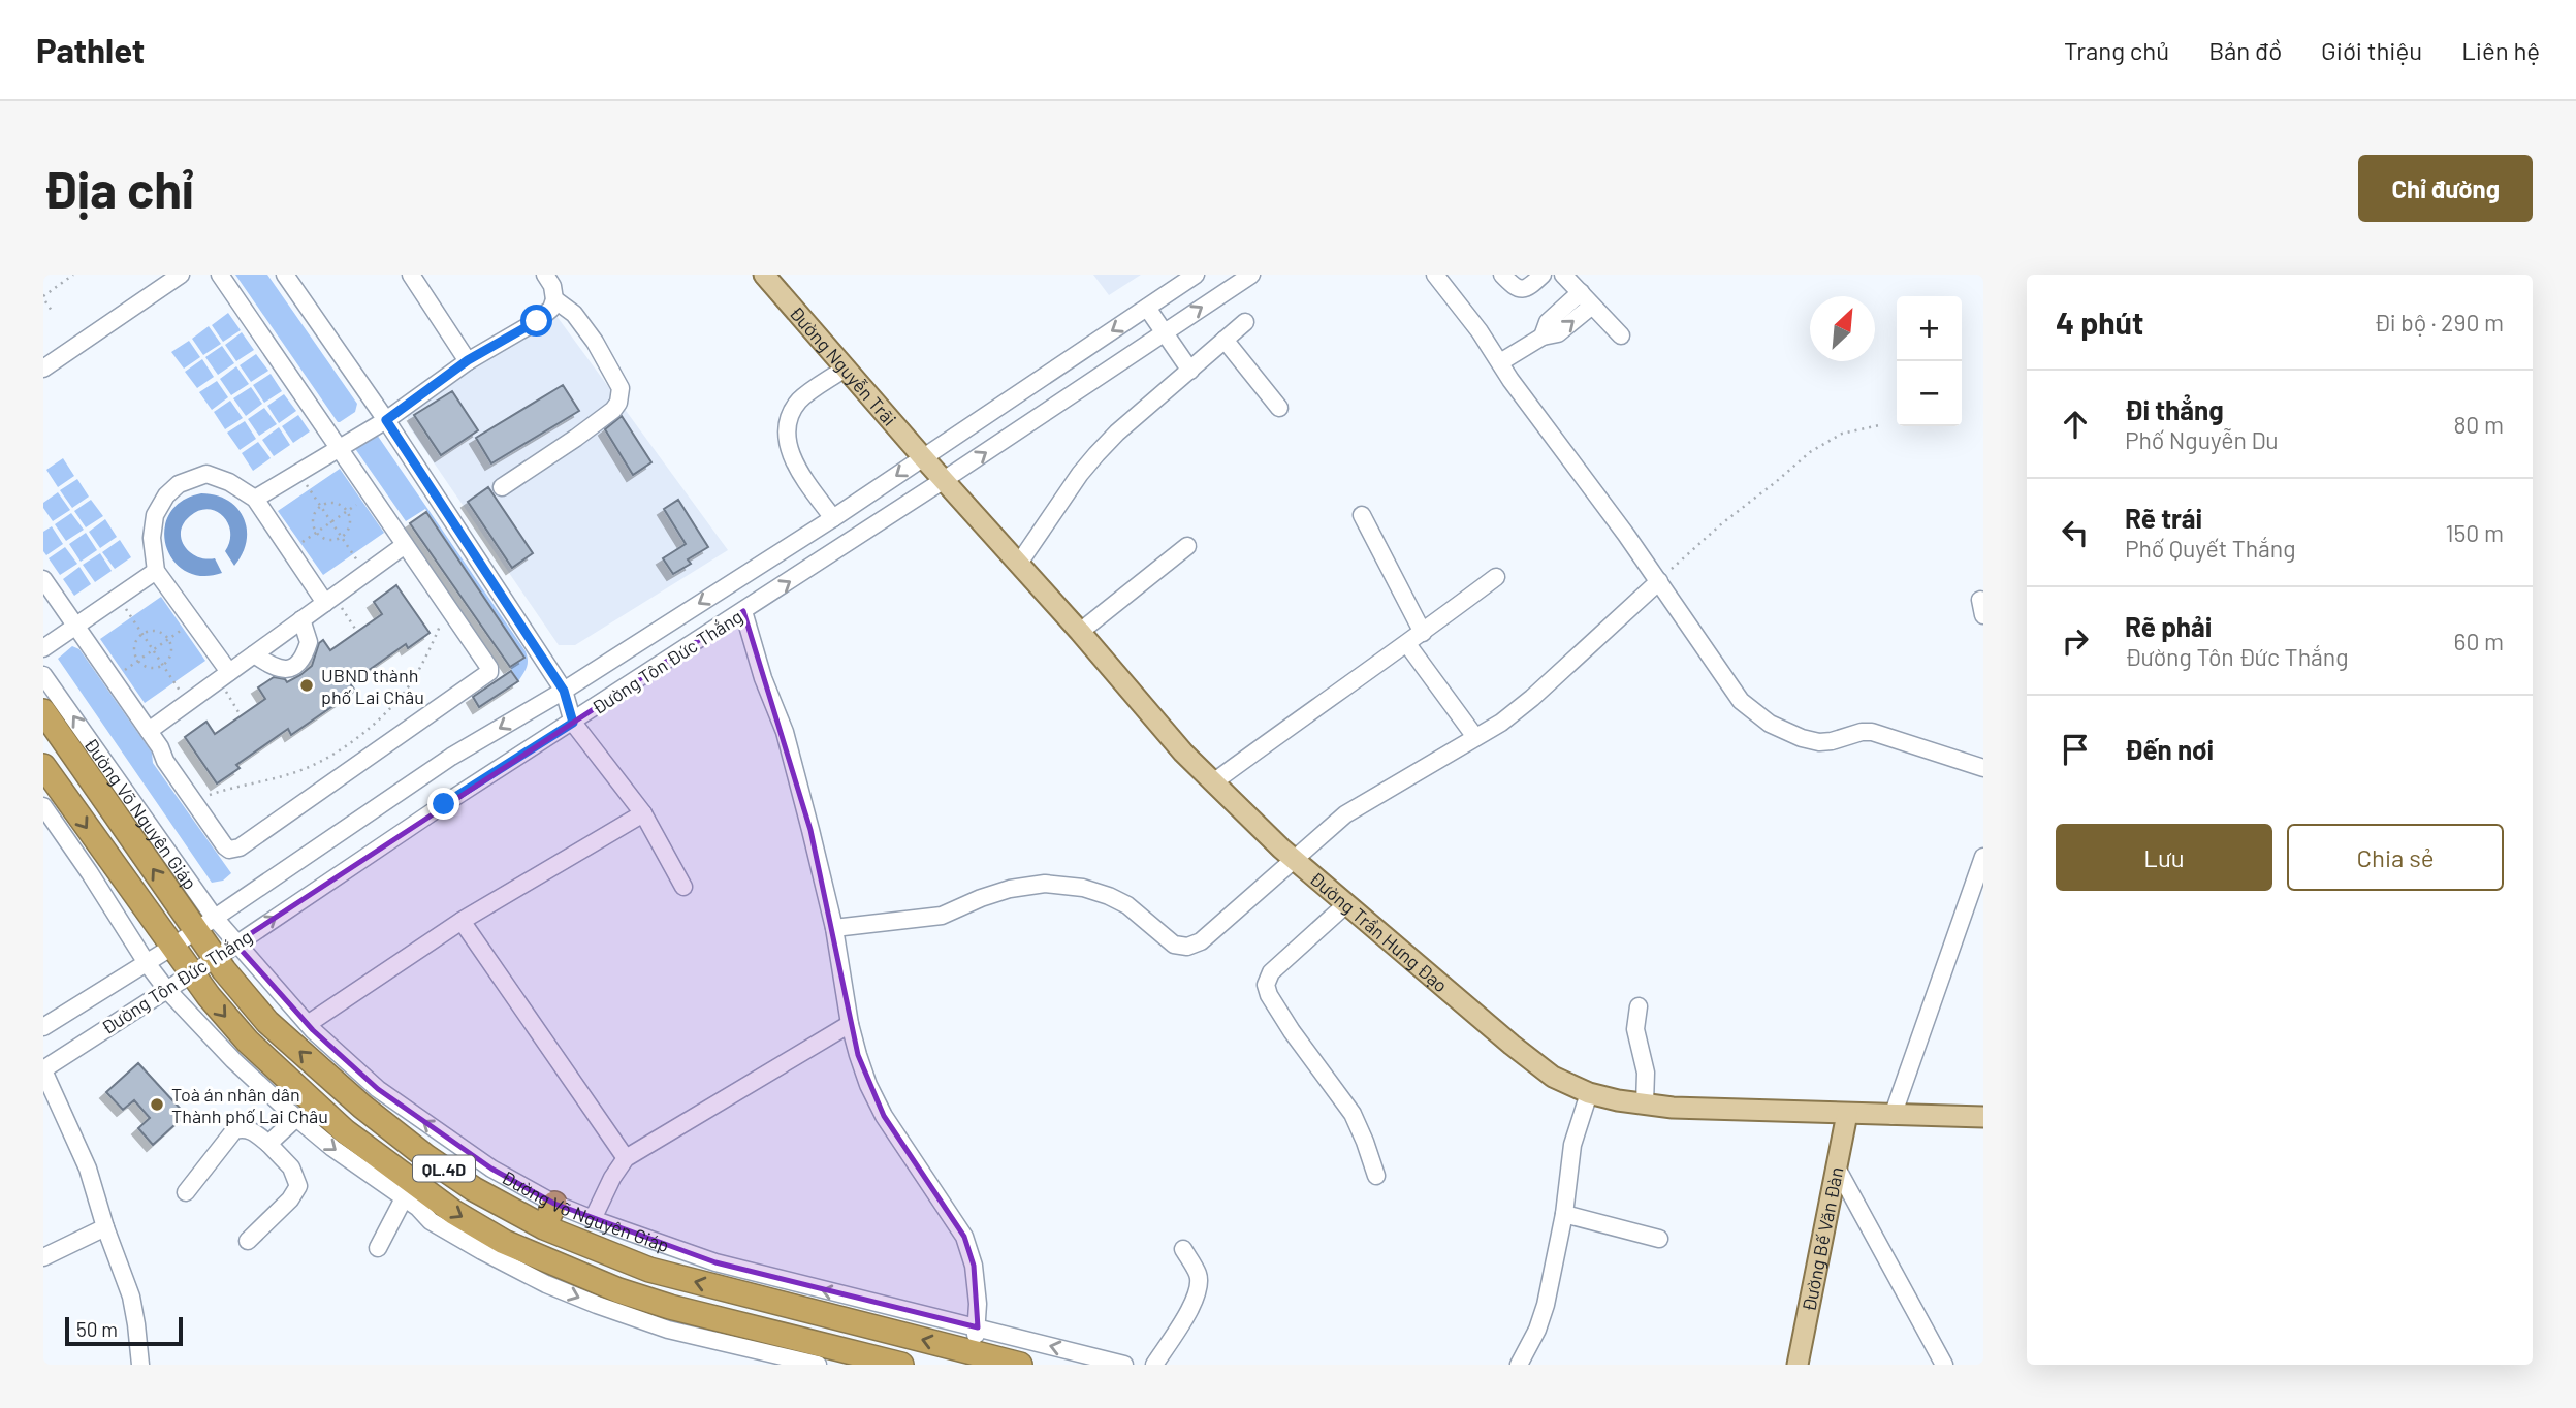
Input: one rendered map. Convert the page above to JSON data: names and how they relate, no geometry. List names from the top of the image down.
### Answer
{
  "streets": {
    "highway": ["Đường Võ Nguyên Giáp", "QL.4D"],
    "main road": ["Đường Nguyễn Trãi", "Đường Trần Hưng Đạo", "Đường Bế Văn Đàn"],
    "street": ["Đường Tôn Đức Thắng"]
  },
  "crossings": [
    ["Đường Nguyễn Trãi", "Đường Tôn Đức Thắng"],
    ["Đường Nguyễn Trãi", "Đường Trần Hưng Đạo"],
    ["Đường Tôn Đức Thắng", "Đường Võ Nguyên Giáp"],
    ["Đường Tôn Đức Thắng", "Đường Trần Hưng Đạo"],
    ["Đường Tôn Đức Thắng", "QL.4D"],
    ["Đường Trần Hưng Đạo", "Đường Bế Văn Đàn"]
  ],
  "places": ["UBND thành phố Lai Châu", "Toà án nhân dân Thành phố Lai Châu"],
  "scale_bar": "50 m",
  "north": "top right",
  "page": {
    "header": "Pathlet",
    "nav": [
      "Trang chủ",
      "Bản đồ",
      "Giới thiệu",
      "Liên hệ"
    ],
    "buttons": [
      "Chỉ đường",
      ["Lưu", "Chia sẻ"]
    ],
    "title": "Địa chỉ",
    "heading": ["4 phút", "Đi bộ · 290 m"],
    "map_buttons": ["+", "−"],
    "list": [
      ["Đi thẳng", "Phố Nguyễn Du", "80 m"],
      ["Rẽ trái", "Phố Quyết Thắng", "150 m"],
      ["Rẽ phải", "Đường Tôn Đức Thắng", "60 m"],
      "Đến nơi"
    ],
    "scale": "50 m"
  }
}
